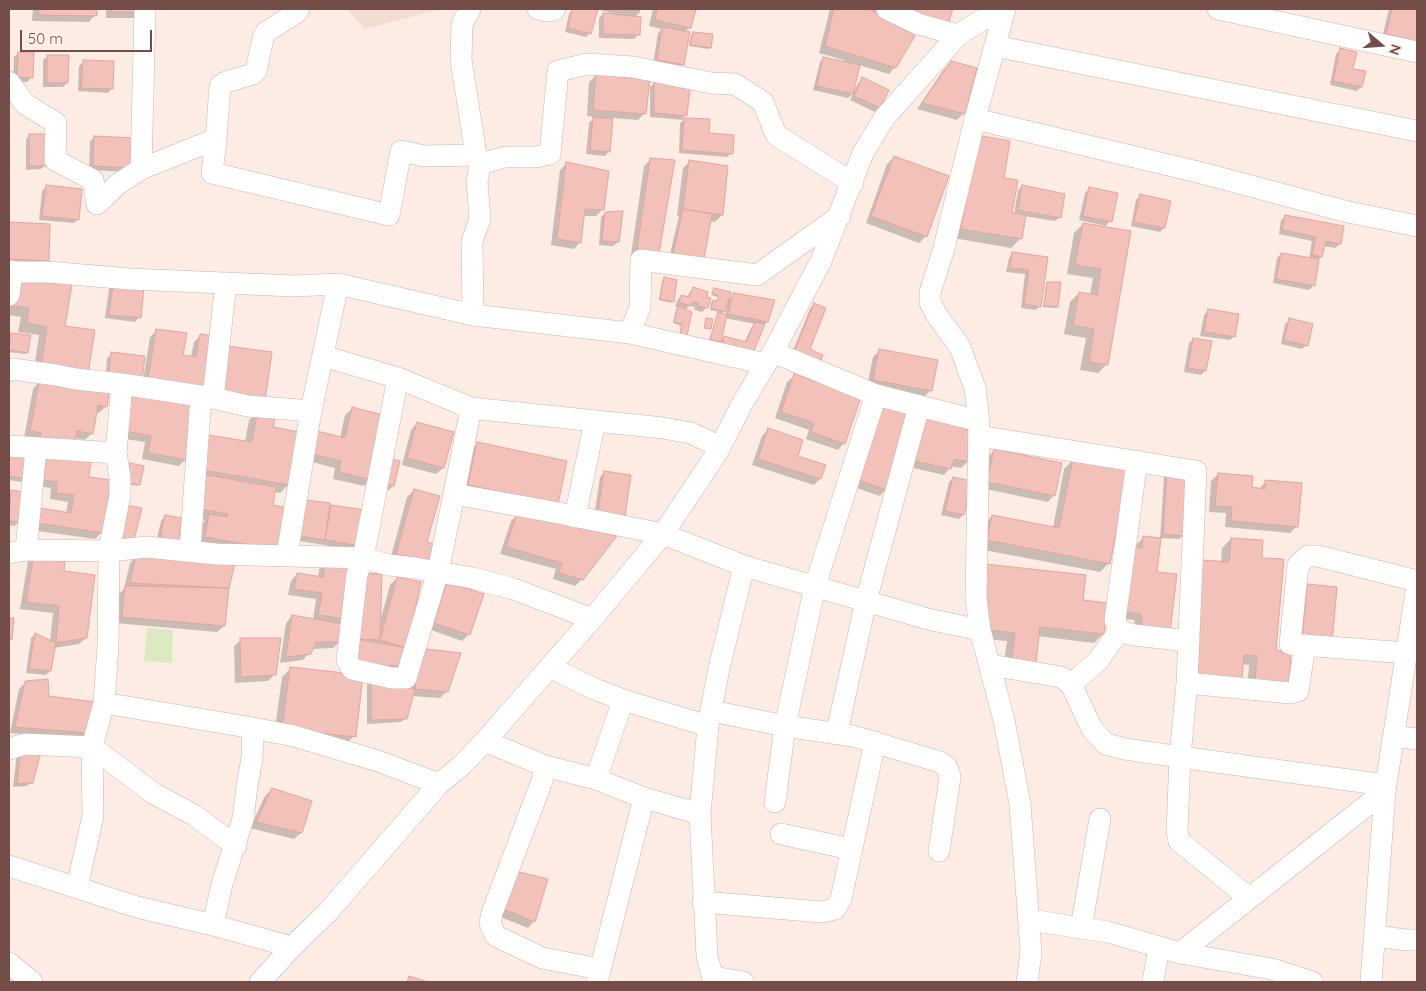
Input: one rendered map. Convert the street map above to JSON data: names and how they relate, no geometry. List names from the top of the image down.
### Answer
{
  "scale_bar": "50 m",
  "north": "right"
}
